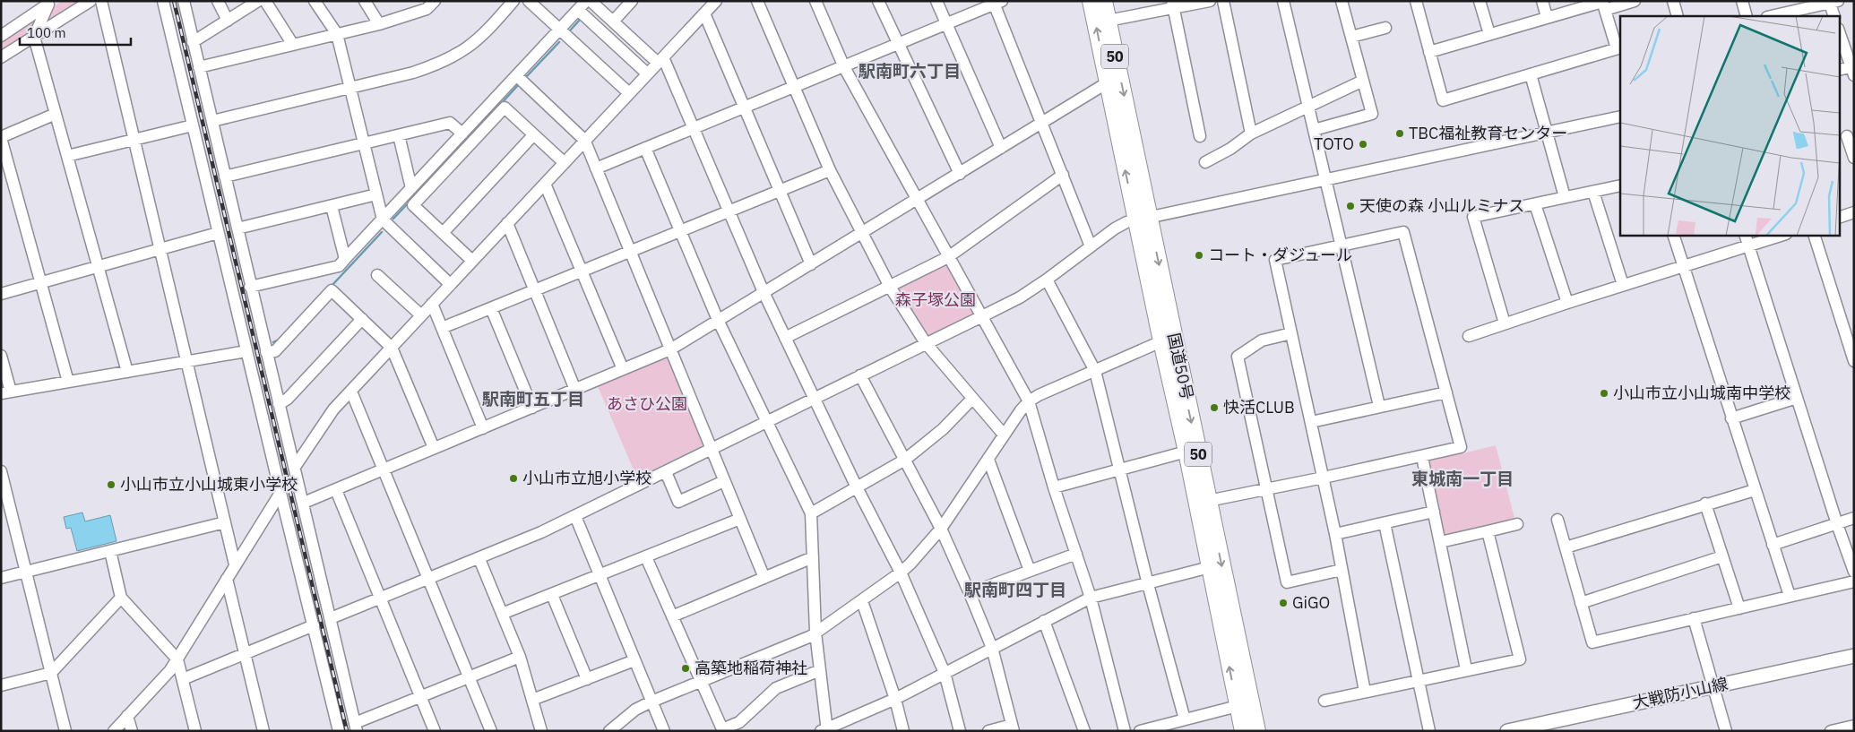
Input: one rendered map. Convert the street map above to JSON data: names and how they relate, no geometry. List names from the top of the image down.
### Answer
{
  "streets": {
    "highway": ["50", "国道50号"],
    "main road": ["大戦防小山線"]
  },
  "districts": [
    "駅南町六丁目",
    "駅南町五丁目",
    "東城南一丁目",
    "駅南町四丁目"
  ],
  "parks": ["森子塚公園", "あさひ公園"],
  "places": [
    "TBC福祉教育センター",
    "TOTO",
    "天使の森 小山ルミナス",
    "コート・ダジュール",
    "小山市立小山城南中学校",
    "快活CLUB",
    "小山市立旭小学校",
    "小山市立小山城東小学校",
    "GiGO",
    "高築地稲荷神社"
  ],
  "scale_bar": "100 m"
}
